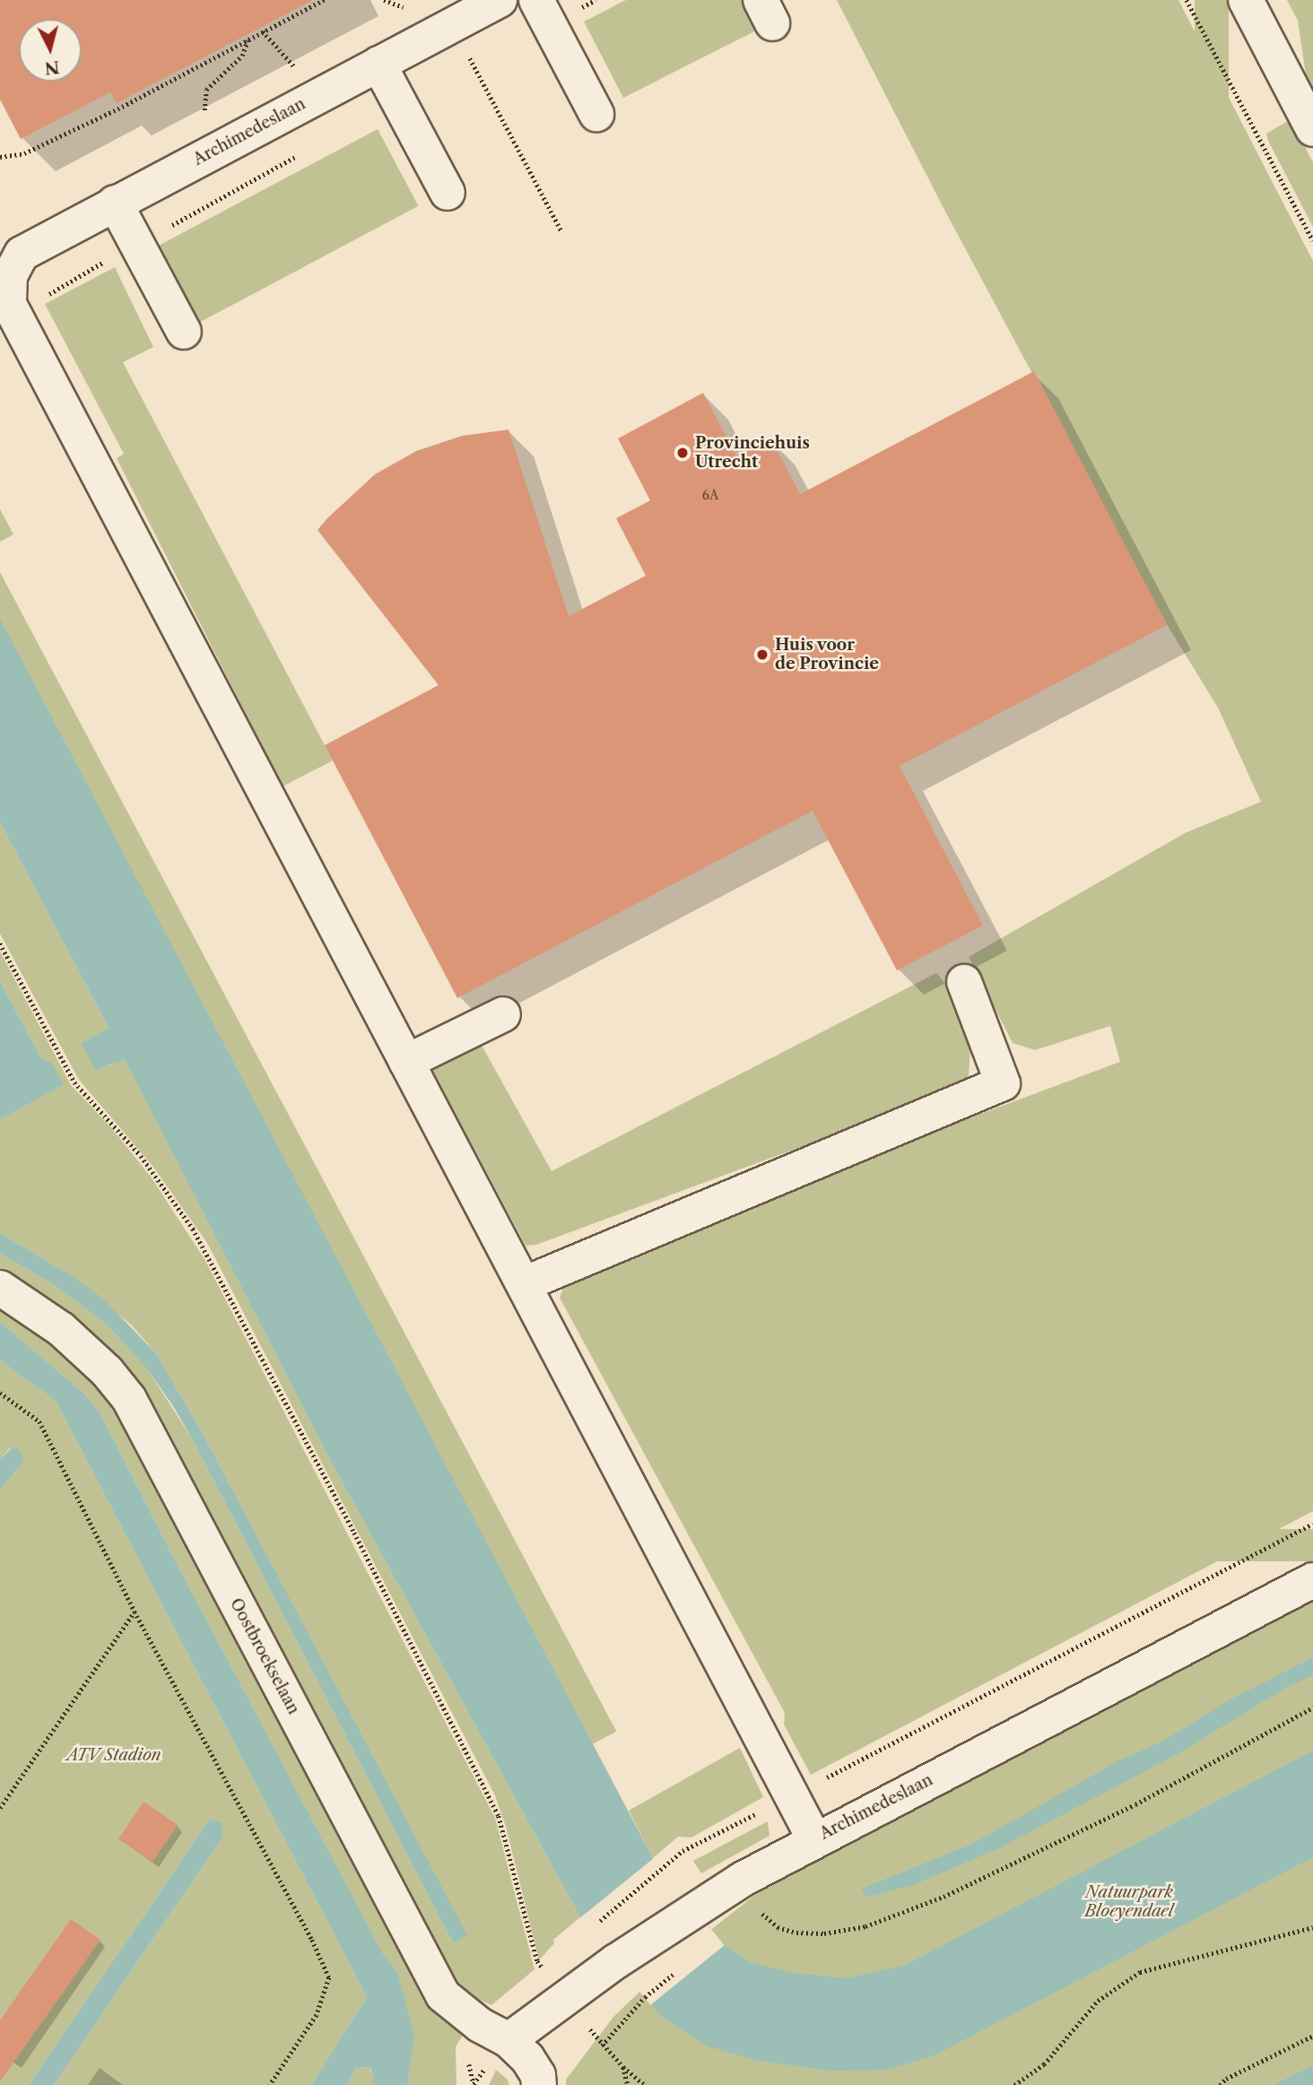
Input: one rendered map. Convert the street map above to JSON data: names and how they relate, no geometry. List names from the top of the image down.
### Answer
{
  "streets": {
    "street": ["Archimedeslaan", "Oostbroekselaan"]
  },
  "crossings": [
    ["Archimedeslaan", "Oostbroekselaan"]
  ],
  "parks": ["ATV Stadion", "Natuurpark Bloeyendael"],
  "places": ["Provinciehuis Utrecht", "Huis voor de Provincie"],
  "house_numbers": ["6A"],
  "north": "bottom"
}
